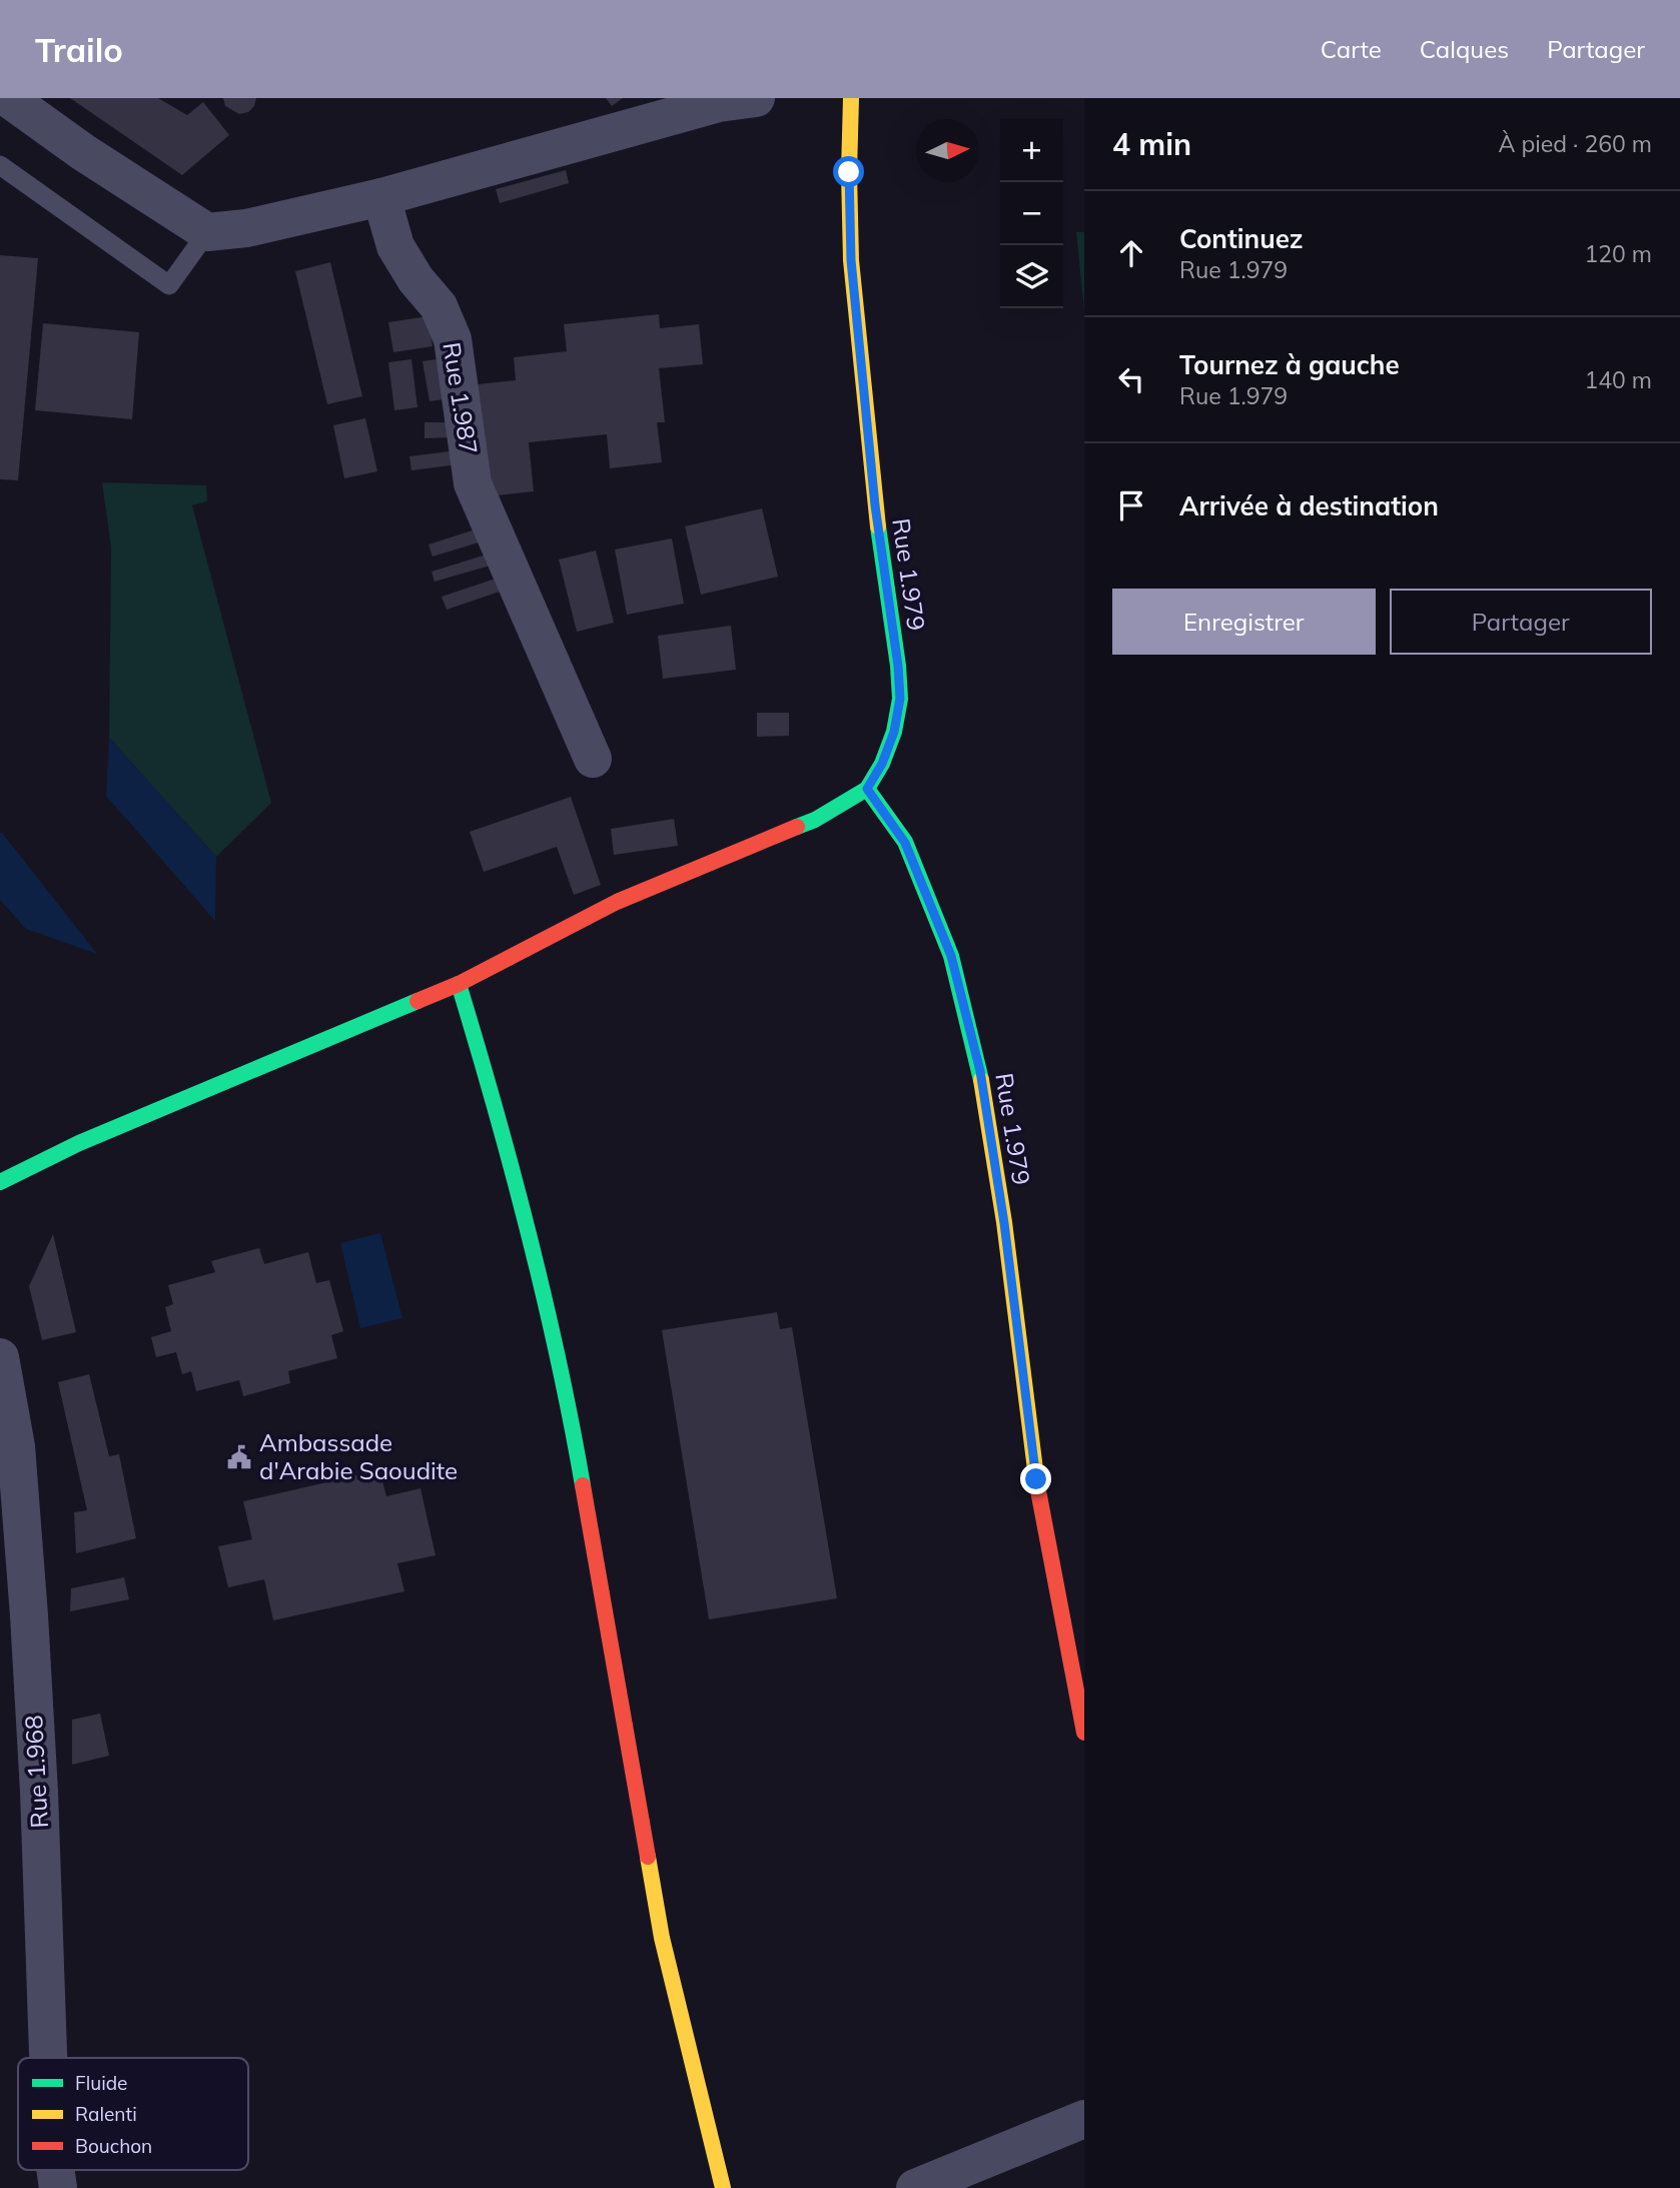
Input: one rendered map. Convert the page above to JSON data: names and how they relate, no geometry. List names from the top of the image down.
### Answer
{
  "streets": {
    "street": ["Rue 1.987", "Rue 1.979", "Rue 1.968"]
  },
  "places": {
    "public building": ["Ambassade d'Arabie Saoudite"]
  },
  "legend": ["Fluide", "Ralenti", "Bouchon"],
  "north": "right",
  "page": {
    "header": "Trailo",
    "nav": ["Carte", "Calques", "Partager"],
    "heading": ["4 min", "À pied · 260 m"],
    "map_buttons": ["+", "−"],
    "list": [
      ["Continuez", "Rue 1.979", "120 m"],
      ["Tournez à gauche", "Rue 1.979", "140 m"],
      "Arrivée à destination"
    ],
    "buttons": ["Enregistrer", "Partager"]
  }
}
